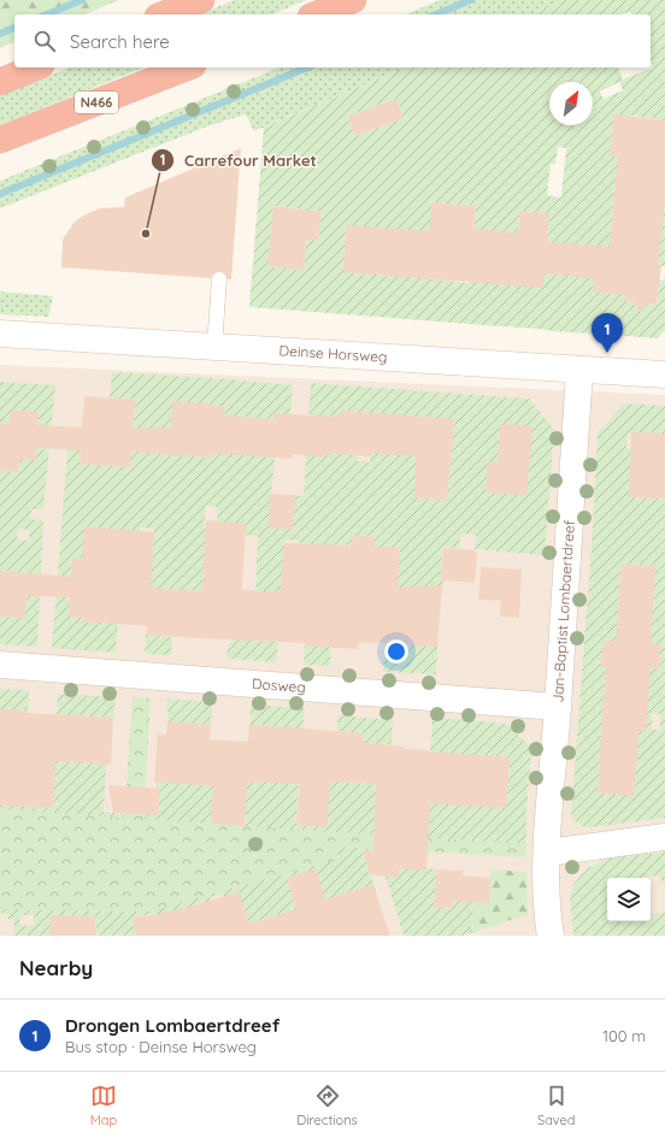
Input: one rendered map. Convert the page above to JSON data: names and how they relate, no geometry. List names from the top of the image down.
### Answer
{
  "streets": {
    "highway": ["N466"],
    "street": ["Deinse Horsweg", "Jan-Baptist Lombaertdreef", "Dosweg"]
  },
  "crossings": [
    ["Deinse Horsweg", "Jan-Baptist Lombaertdreef"],
    ["Jan-Baptist Lombaertdreef", "Dosweg"]
  ],
  "places": ["Carrefour Market"],
  "north": "top right",
  "page": {
    "search": "Search here",
    "pins": "1",
    "heading": "Nearby",
    "list": [
      {
        "mark": "1",
        "name": "Drongen Lombaertdreef",
        "note": "Bus stop · Deinse Horsweg",
        "value": "100 m"
      }
    ],
    "nav": ["Map", "Directions", "Saved"]
  }
}
